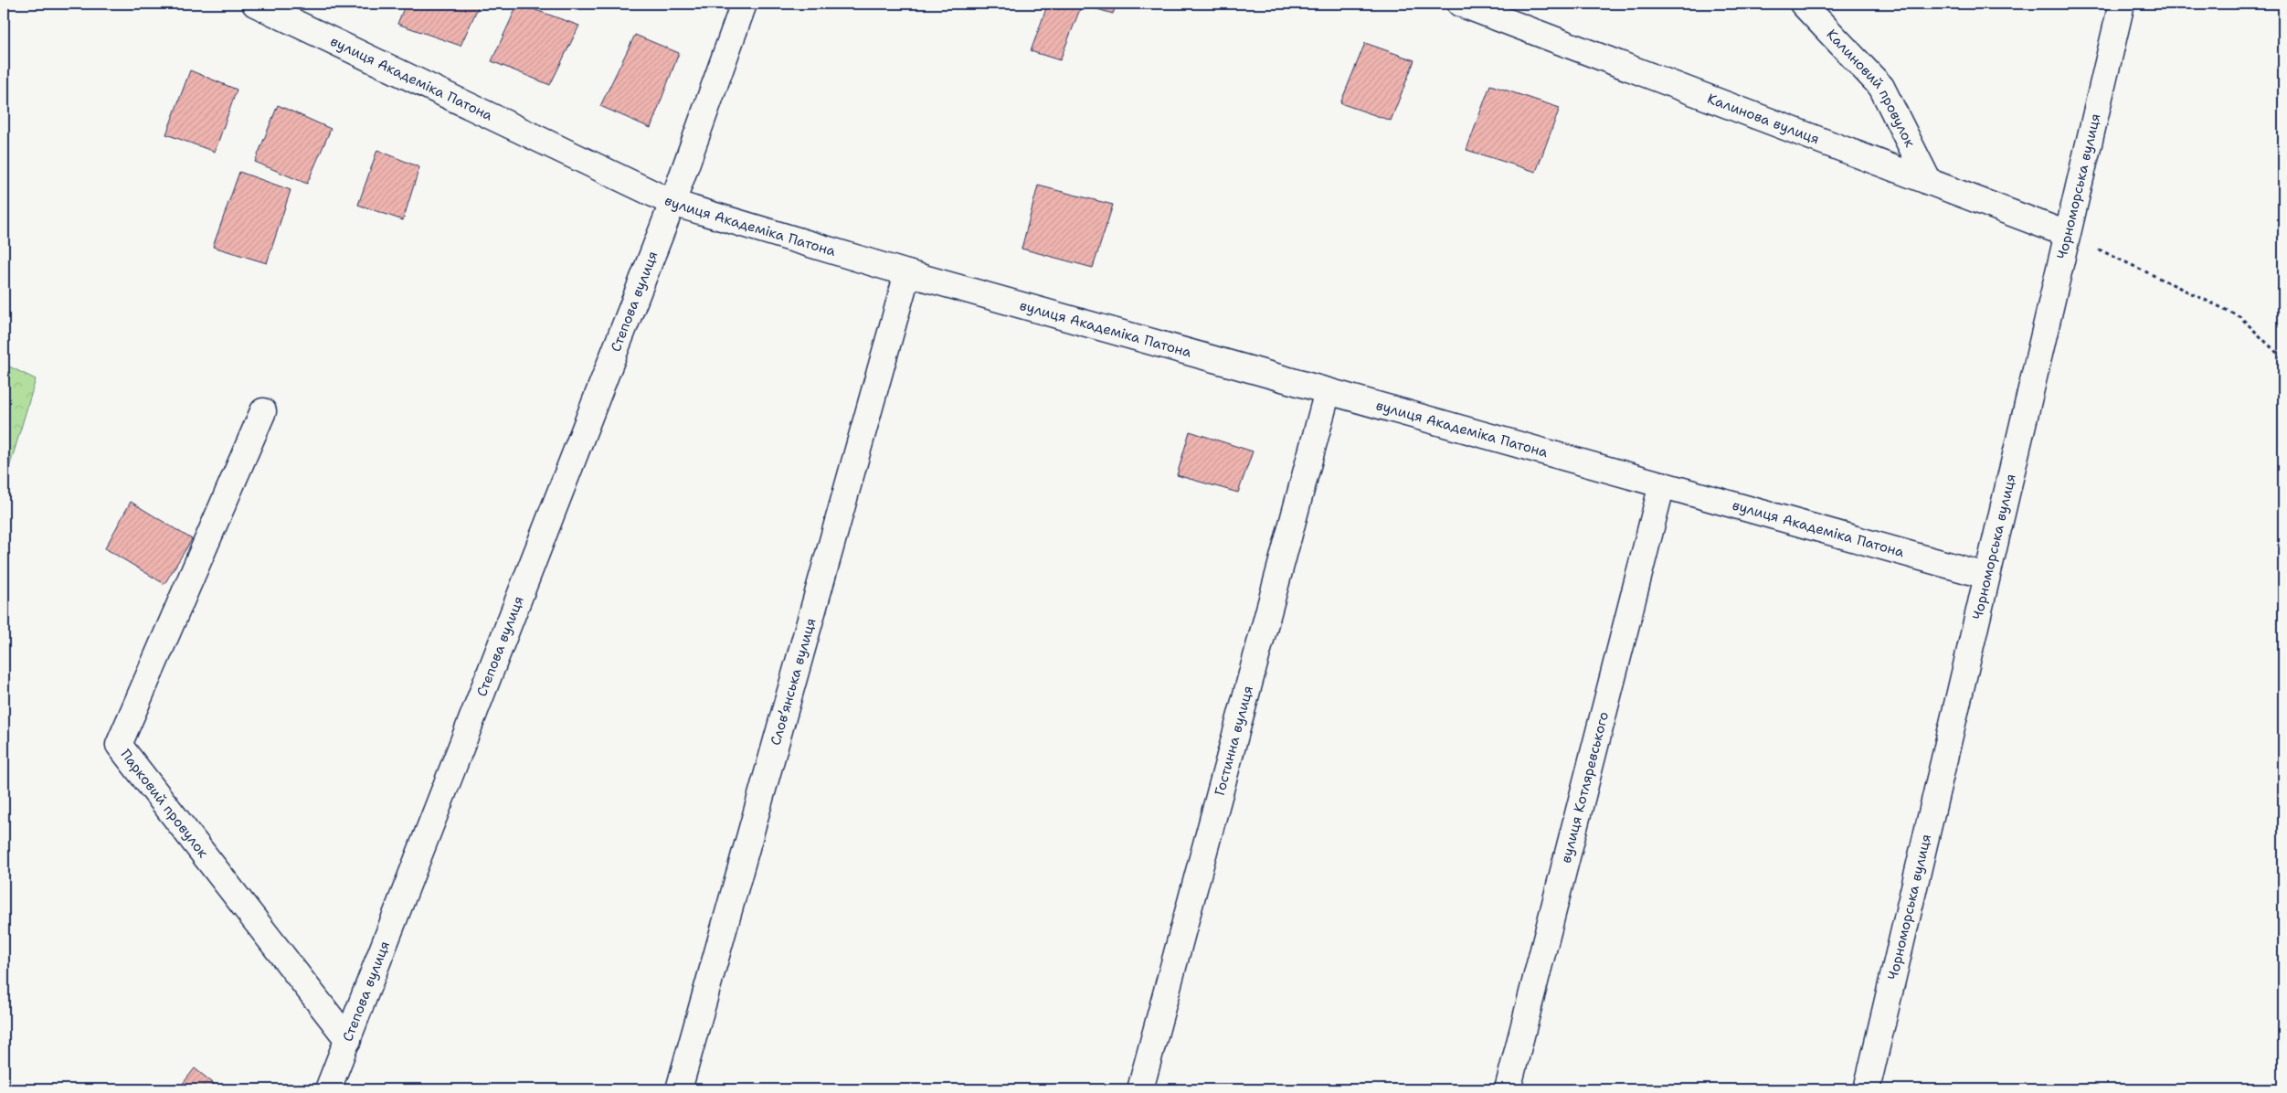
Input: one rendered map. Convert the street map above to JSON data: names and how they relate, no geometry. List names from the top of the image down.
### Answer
{
  "streets": {
    "street": [
      "вулиця Академіка Патона",
      "Калиновий провулок",
      "Калинова вулиця",
      "Чорноморська вулиця",
      "Степова вулиця",
      "Словʼянська вулиця",
      "Гостинна вулиця",
      "вулиця Котляревського",
      "Парковий провулок"
    ]
  },
  "crossings": [
    ["вулиця Академіка Патона", "Чорноморська вулиця"],
    ["вулиця Академіка Патона", "Степова вулиця"],
    ["вулиця Академіка Патона", "Словʼянська вулиця"],
    ["вулиця Академіка Патона", "Гостинна вулиця"],
    ["вулиця Академіка Патона", "вулиця Котляревського"],
    ["Калиновий провулок", "Калинова вулиця"],
    ["Калинова вулиця", "Чорноморська вулиця"],
    ["Степова вулиця", "Парковий провулок"]
  ]
}
